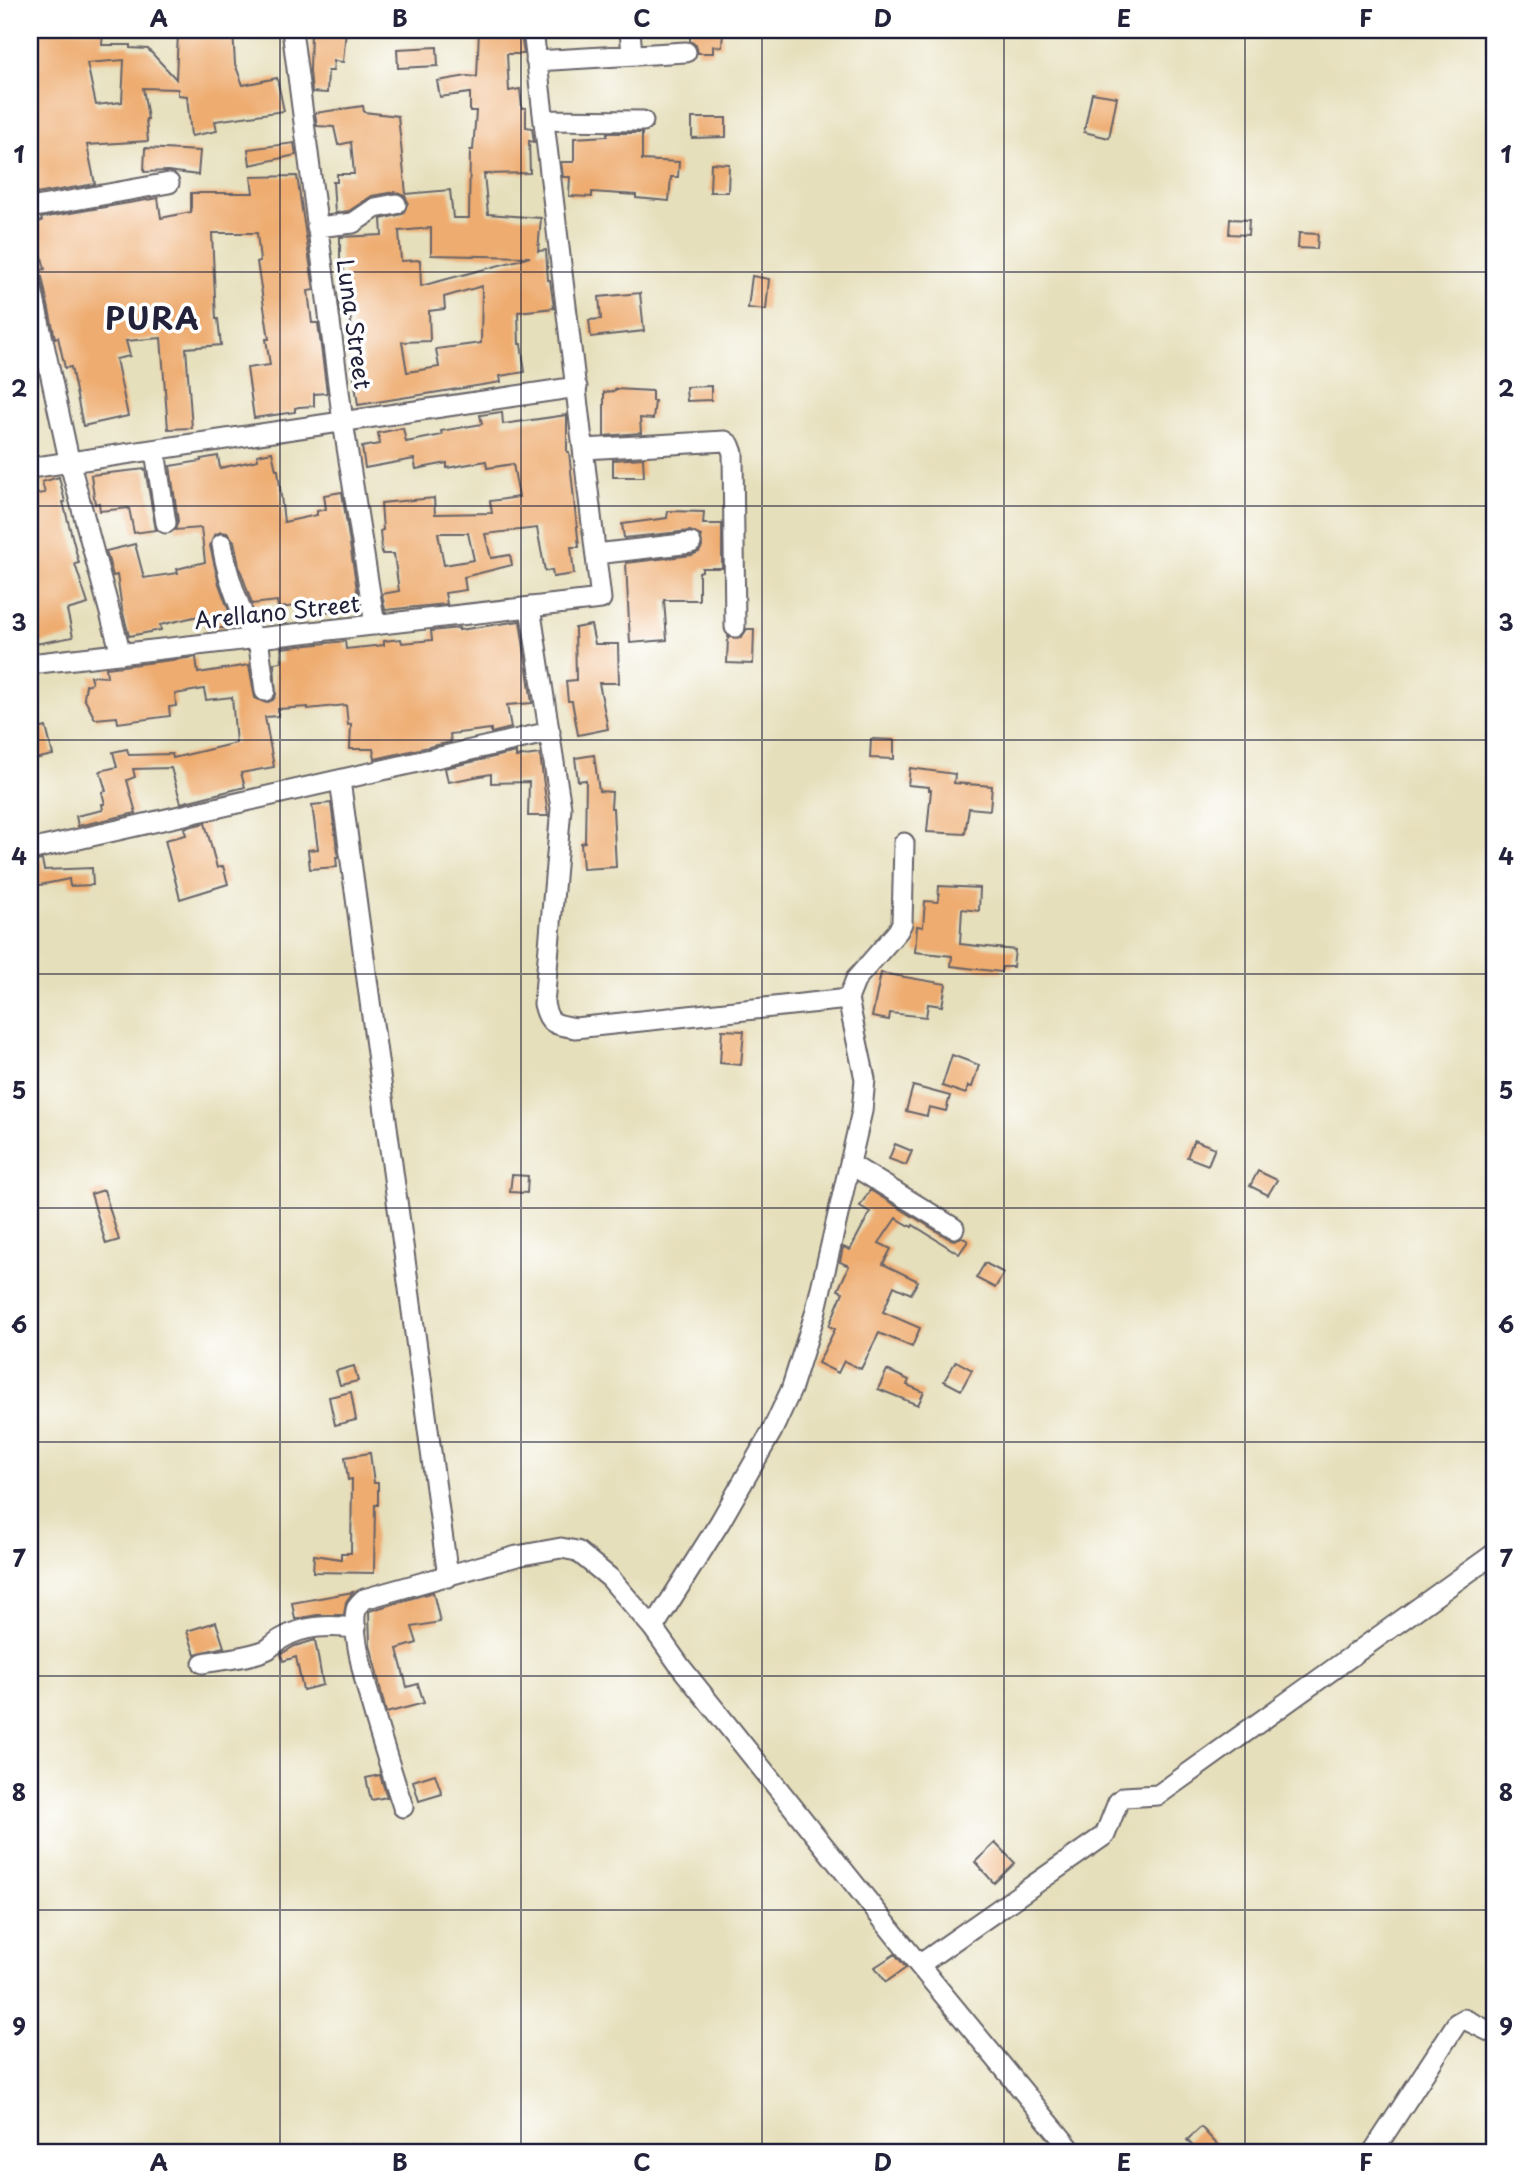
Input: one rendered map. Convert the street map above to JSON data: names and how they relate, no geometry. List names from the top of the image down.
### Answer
{
  "streets": {
    "street": ["Luna Street", "Arellano Street"]
  },
  "crossings": [
    ["Luna Street", "Arellano Street"]
  ],
  "districts": ["PURA"],
  "grid": {
    "columns": [
      "A",
      "B",
      "C",
      "D",
      "E",
      "F"
    ],
    "rows": [
      "1",
      "2",
      "3",
      "4",
      "5",
      "6",
      "7",
      "8",
      "9"
    ]
  }
}
